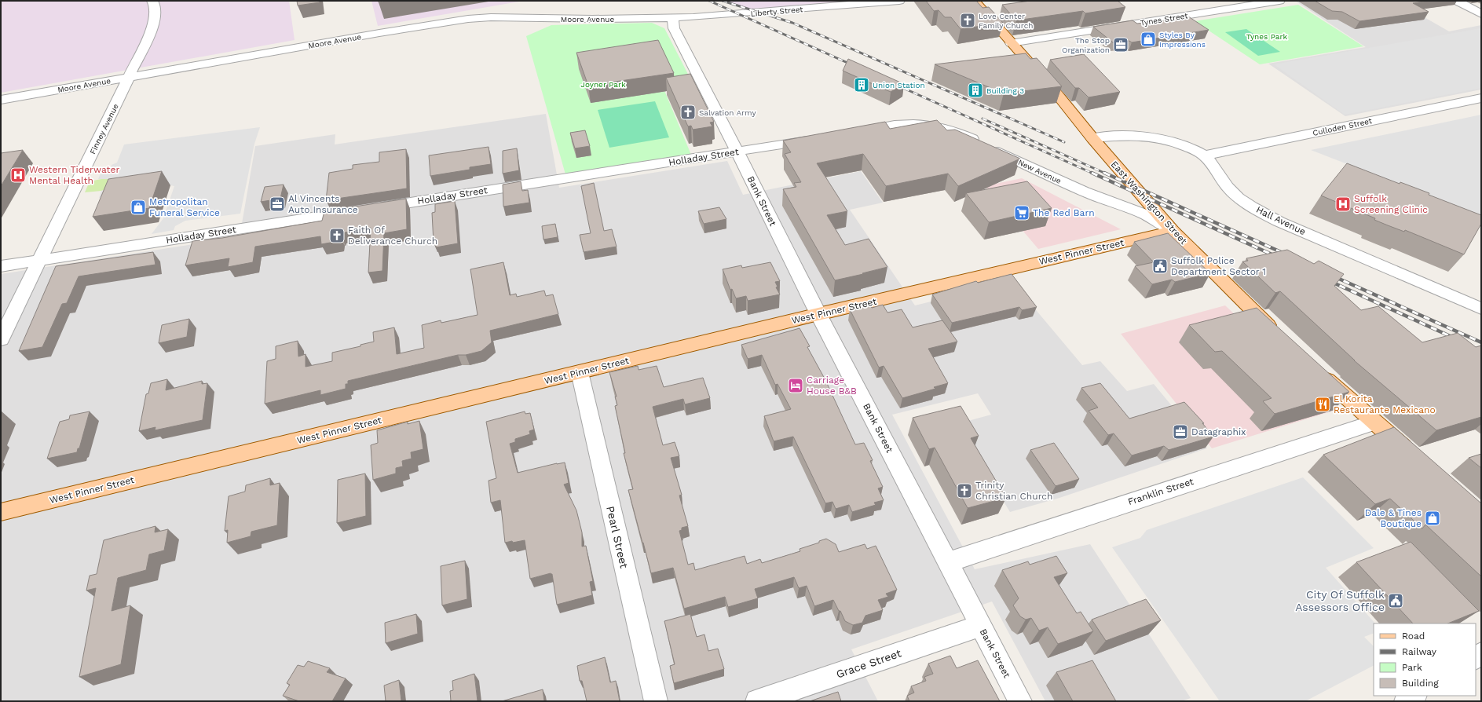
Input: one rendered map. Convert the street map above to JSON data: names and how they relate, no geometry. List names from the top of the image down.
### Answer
{
  "streets": {
    "main road": ["East Washington Street", "West Pinner Street"],
    "street": [
      "Liberty Street",
      "Moore Avenue",
      "Tynes Street",
      "Culloden Street",
      "Finney Avenue",
      "Holladay Street",
      "New Avenue",
      "Bank Street",
      "Hall Avenue",
      "Franklin Street",
      "Pearl Street",
      "Grace Street"
    ]
  },
  "crossings": [
    ["Liberty Street", "Moore Avenue"],
    ["Liberty Street", "Bank Street"],
    ["Moore Avenue", "Finney Avenue"],
    ["Moore Avenue", "Bank Street"],
    ["Tynes Street", "East Washington Street"],
    ["Culloden Street", "Hall Avenue"],
    ["Finney Avenue", "Holladay Street"],
    ["Holladay Street", "Bank Street"],
    ["New Avenue", "East Washington Street"],
    ["New Avenue", "West Pinner Street"],
    ["Bank Street", "West Pinner Street"],
    ["Bank Street", "Franklin Street"],
    ["Bank Street", "Grace Street"],
    ["East Washington Street", "Hall Avenue"],
    ["East Washington Street", "West Pinner Street"],
    ["West Pinner Street", "Pearl Street"]
  ],
  "parks": ["Tynes Park", "Joyner Park"],
  "places": {
    "church": [
      "Love Center Family Church",
      "Salvation Army",
      "Faith Of Deliverance Church",
      "Trinity Christian Church"
    ],
    "shop": ["Styles By Impressions", "Metropolitan Funeral Service", "Dale & Tines Boutique"],
    "office": ["The Stop Organization", "Al Vincents Auto Insurance", "Datagraphix"],
    "building": ["Union Station", "Building 3"],
    "hospital": ["Western Tiderwater Mental Health", "Suffolk Screening Clinic"],
    "supermarket": ["The Red Barn"],
    "public building": ["Suffolk Police Department Sector 1", "City Of Suffolk Assessors Office"],
    "hotel": ["Carriage House B&B"],
    "restaurant": ["El Korita Restaurante Mexicano"]
  },
  "legend": [
    "Road",
    "Railway",
    "Park",
    "Building"
  ]
}
